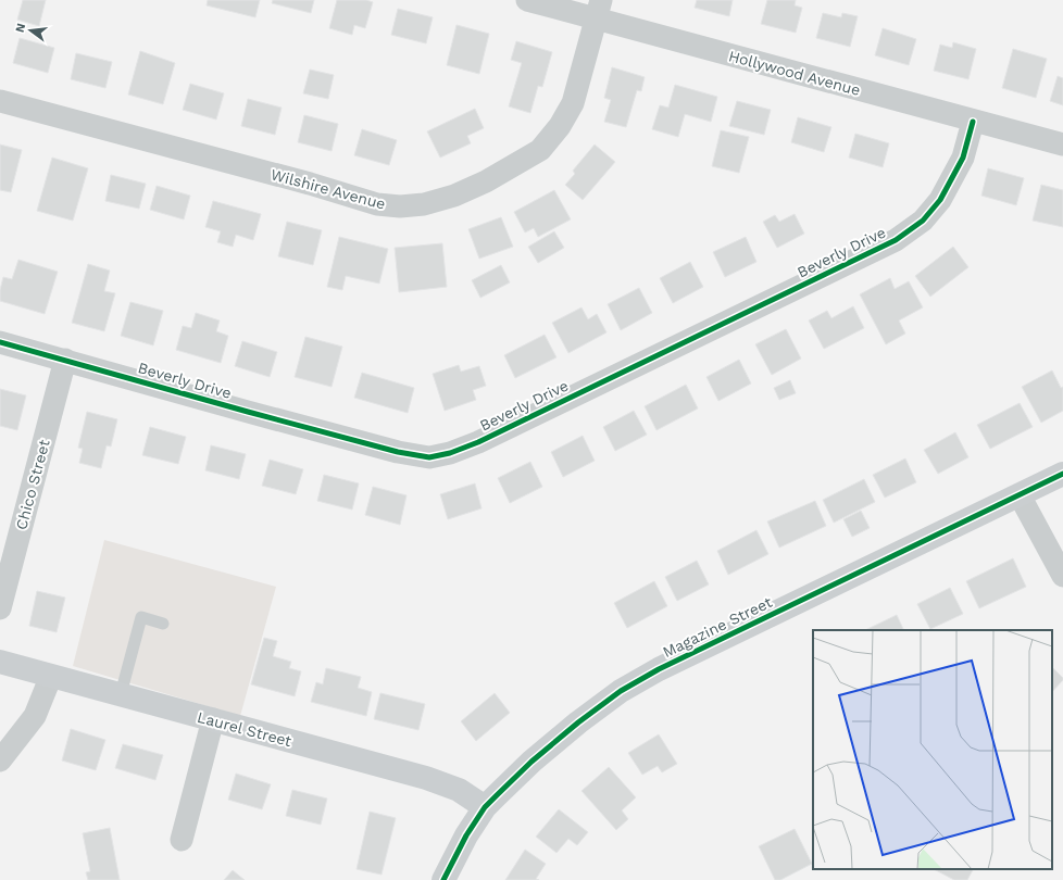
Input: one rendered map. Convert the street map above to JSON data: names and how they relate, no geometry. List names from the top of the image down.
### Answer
{
  "streets": {
    "street": [
      "Hollywood Avenue",
      "Wilshire Avenue",
      "Beverly Drive",
      "Chico Street",
      "Magazine Street",
      "Laurel Street"
    ]
  },
  "crossings": [
    ["Hollywood Avenue", "Wilshire Avenue"],
    ["Hollywood Avenue", "Beverly Drive"],
    ["Beverly Drive", "Chico Street"],
    ["Magazine Street", "Laurel Street"]
  ],
  "north": "left"
}
